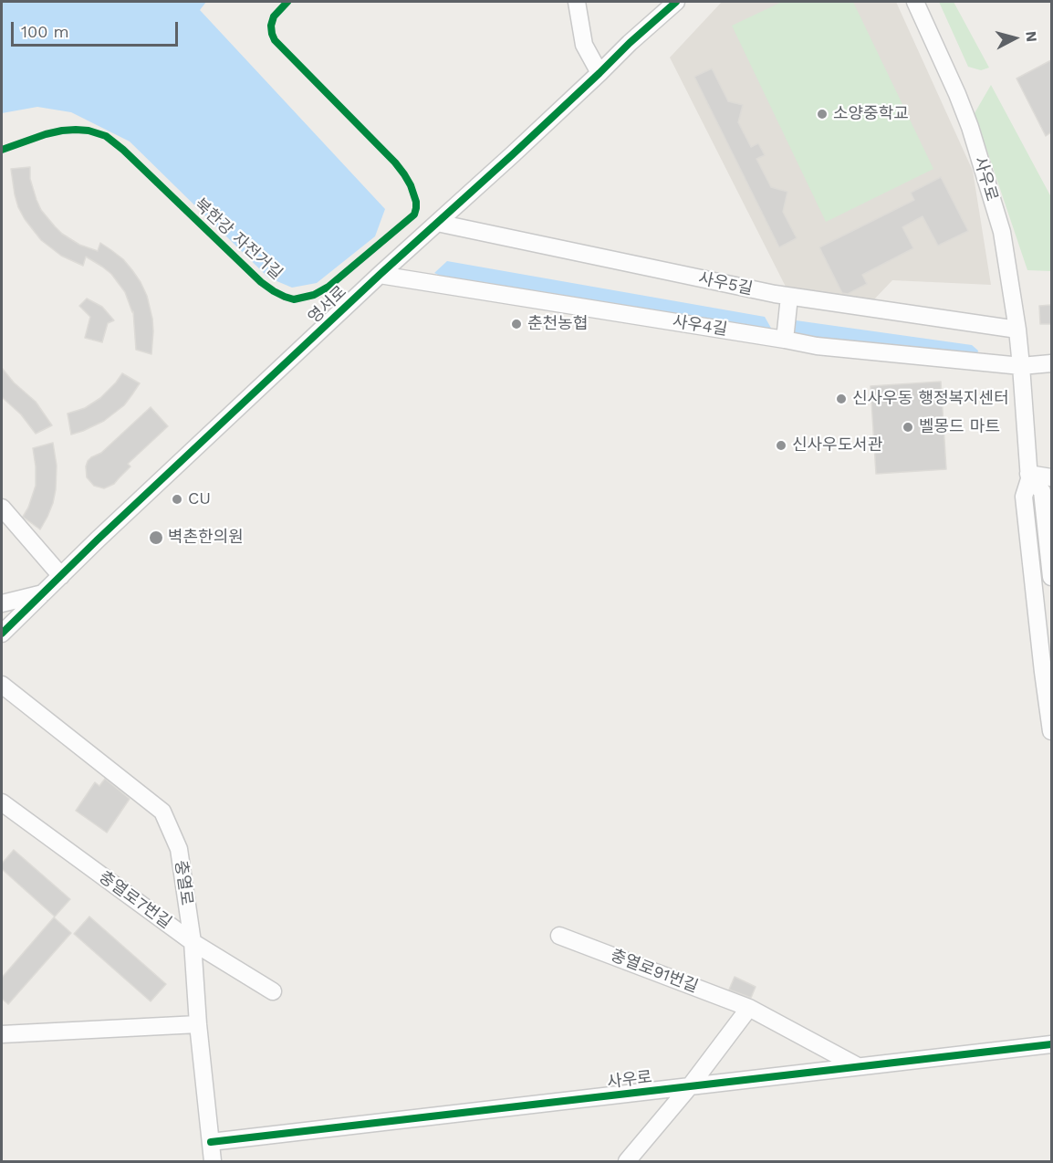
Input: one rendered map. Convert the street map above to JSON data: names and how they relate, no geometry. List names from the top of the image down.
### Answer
{
  "streets": {
    "street": [
      "사우로",
      "사우5길",
      "영서로",
      "사우4길",
      "충열로",
      "충열로7번길",
      "충열로91번길"
    ],
    "cycle path": ["북한강 자전거길"]
  },
  "crossings": [
    ["사우로", "사우5길"],
    ["사우로", "사우4길"],
    ["사우로", "충열로"],
    ["사우로", "충열로91번길"],
    ["사우5길", "영서로"],
    ["영서로", "사우4길"],
    ["충열로", "충열로7번길"]
  ],
  "places": [
    "소양중학교",
    "춘천농협",
    "신사우동 행정복지센터",
    "벨몽드 마트",
    "신사우도서관",
    "CU",
    "벽촌한의원"
  ],
  "scale_bar": "100 m",
  "north": "right"
}
